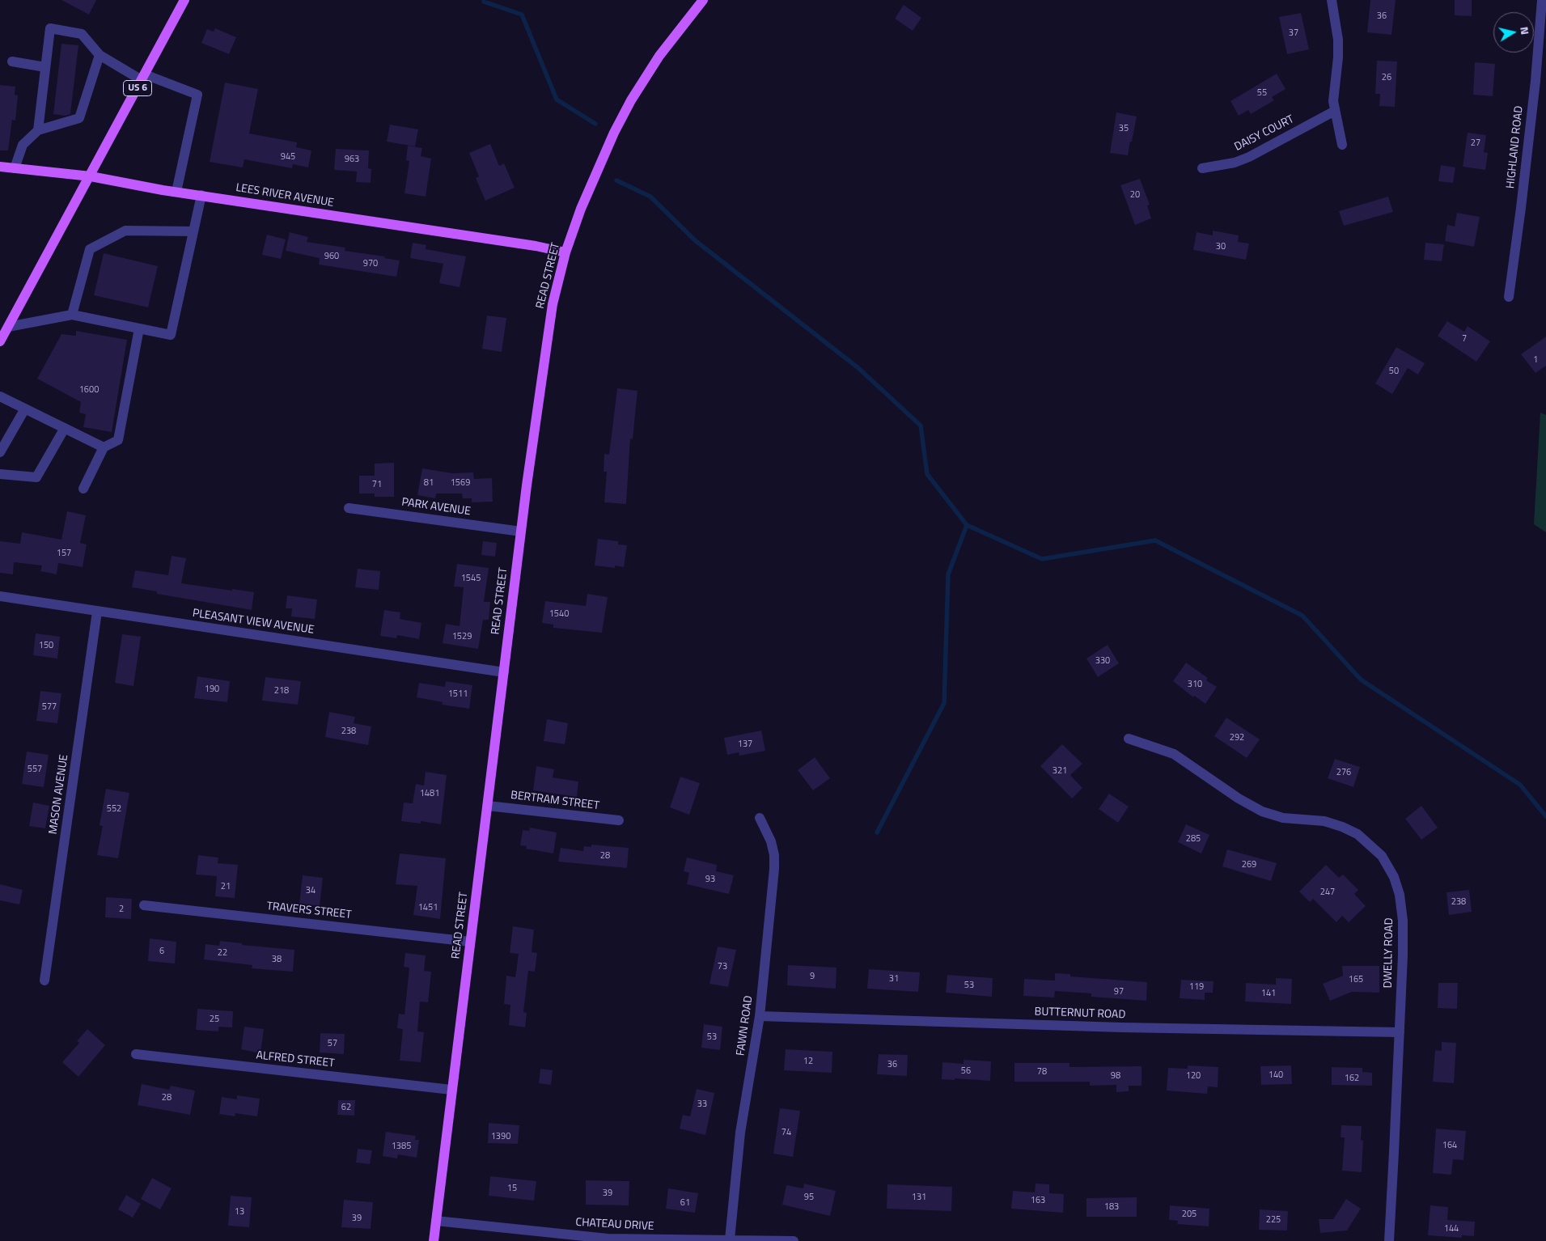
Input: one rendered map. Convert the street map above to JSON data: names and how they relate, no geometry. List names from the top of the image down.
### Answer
{
  "streets": {
    "main road": ["US 6", "LEES RIVER AVENUE", "READ STREET"],
    "street": [
      "DAISY COURT",
      "HIGHLAND ROAD",
      "PARK AVENUE",
      "PLEASANT VIEW AVENUE",
      "MASON AVENUE",
      "BERTRAM STREET",
      "TRAVERS STREET",
      "DWELLY ROAD",
      "BUTTERNUT ROAD",
      "FAWN ROAD",
      "ALFRED STREET",
      "CHATEAU DRIVE"
    ]
  },
  "crossings": [
    ["US 6", "LEES RIVER AVENUE"],
    ["LEES RIVER AVENUE", "READ STREET"],
    ["READ STREET", "PARK AVENUE"],
    ["READ STREET", "PLEASANT VIEW AVENUE"],
    ["READ STREET", "BERTRAM STREET"],
    ["READ STREET", "TRAVERS STREET"],
    ["READ STREET", "ALFRED STREET"],
    ["READ STREET", "CHATEAU DRIVE"],
    ["PLEASANT VIEW AVENUE", "MASON AVENUE"],
    ["DWELLY ROAD", "BUTTERNUT ROAD"],
    ["BUTTERNUT ROAD", "FAWN ROAD"],
    ["FAWN ROAD", "CHATEAU DRIVE"]
  ],
  "house_numbers": [
    "36",
    "37",
    "26",
    "55",
    "35",
    "27",
    "945",
    "963",
    "20",
    "30",
    "960",
    "970",
    "7",
    "1",
    "50",
    "1600",
    "81",
    "1569",
    "71",
    "157",
    "1545",
    "1540",
    "1529",
    "150",
    "330",
    "310",
    "190",
    "218",
    "1511",
    "577",
    "238",
    "292",
    "137",
    "557",
    "321",
    "276",
    "1481",
    "552",
    "285",
    "28",
    "269",
    "93",
    "21",
    "34",
    "247",
    "238",
    "1451",
    "2",
    "6",
    "22",
    "38",
    "73",
    "9",
    "31",
    "165",
    "53",
    "119",
    "97",
    "141",
    "25",
    "53",
    "57",
    "12",
    "36",
    "56",
    "78",
    "140",
    "98",
    "120",
    "162",
    "28",
    "33",
    "62",
    "74",
    "1390",
    "164",
    "1385",
    "15",
    "39",
    "95",
    "131",
    "163",
    "61",
    "183",
    "13",
    "205",
    "39",
    "225",
    "144"
  ],
  "north": "right"
}
